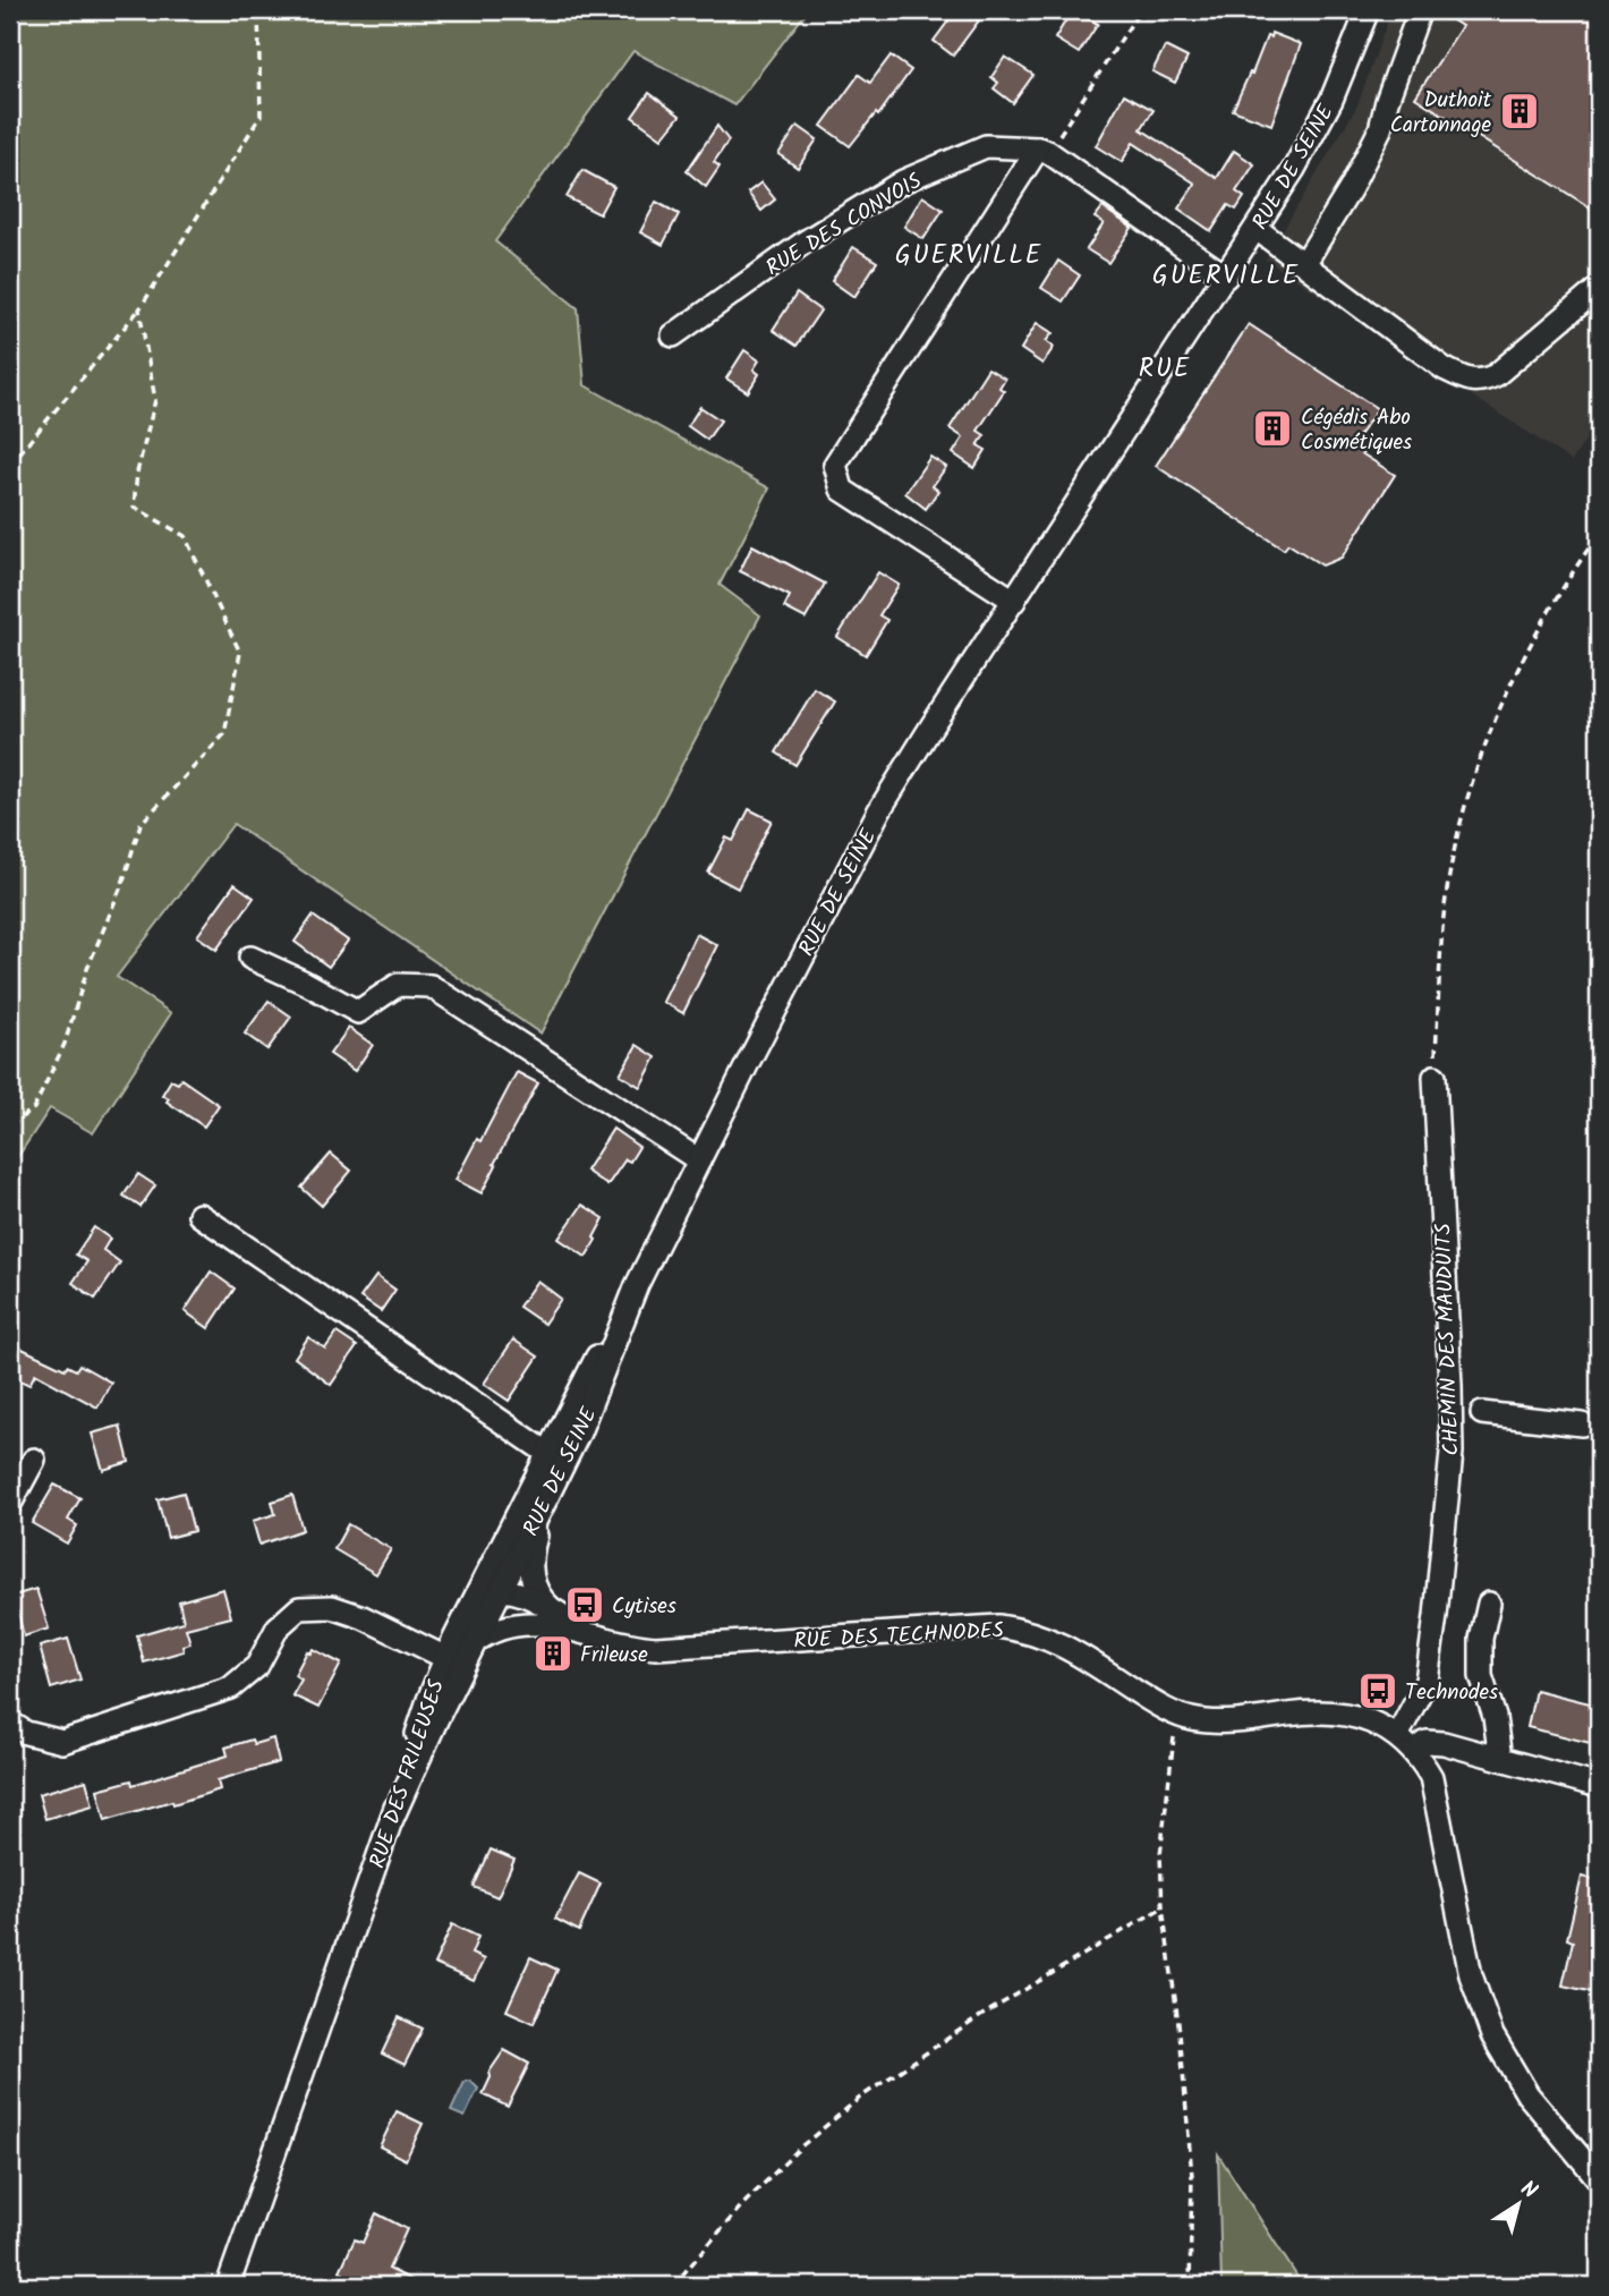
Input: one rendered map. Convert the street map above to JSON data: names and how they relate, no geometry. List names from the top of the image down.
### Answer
{
  "streets": {
    "street": [
      "RUE DE SEINE",
      "RUE DES CONVOIS",
      "CHEMIN DES MAUDUITS",
      "RUE DES TECHNODES",
      "RUE DES FRILEUSES"
    ]
  },
  "crossings": [
    ["RUE DE SEINE", "RUE DES TECHNODES"],
    ["RUE DE SEINE", "RUE DES FRILEUSES"],
    ["CHEMIN DES MAUDUITS", "RUE DES TECHNODES"],
    ["RUE DES TECHNODES", "RUE DES FRILEUSES"]
  ],
  "districts": ["GUERVILLE", "GUERVILLE", "RUE"],
  "places": {
    "building": ["Duthoit Cartonnage", "Cégédis Abo Cosmétiques", "Frileuse"],
    "bus stop": ["Cytises", "Technodes"]
  },
  "north": "top right"
}
